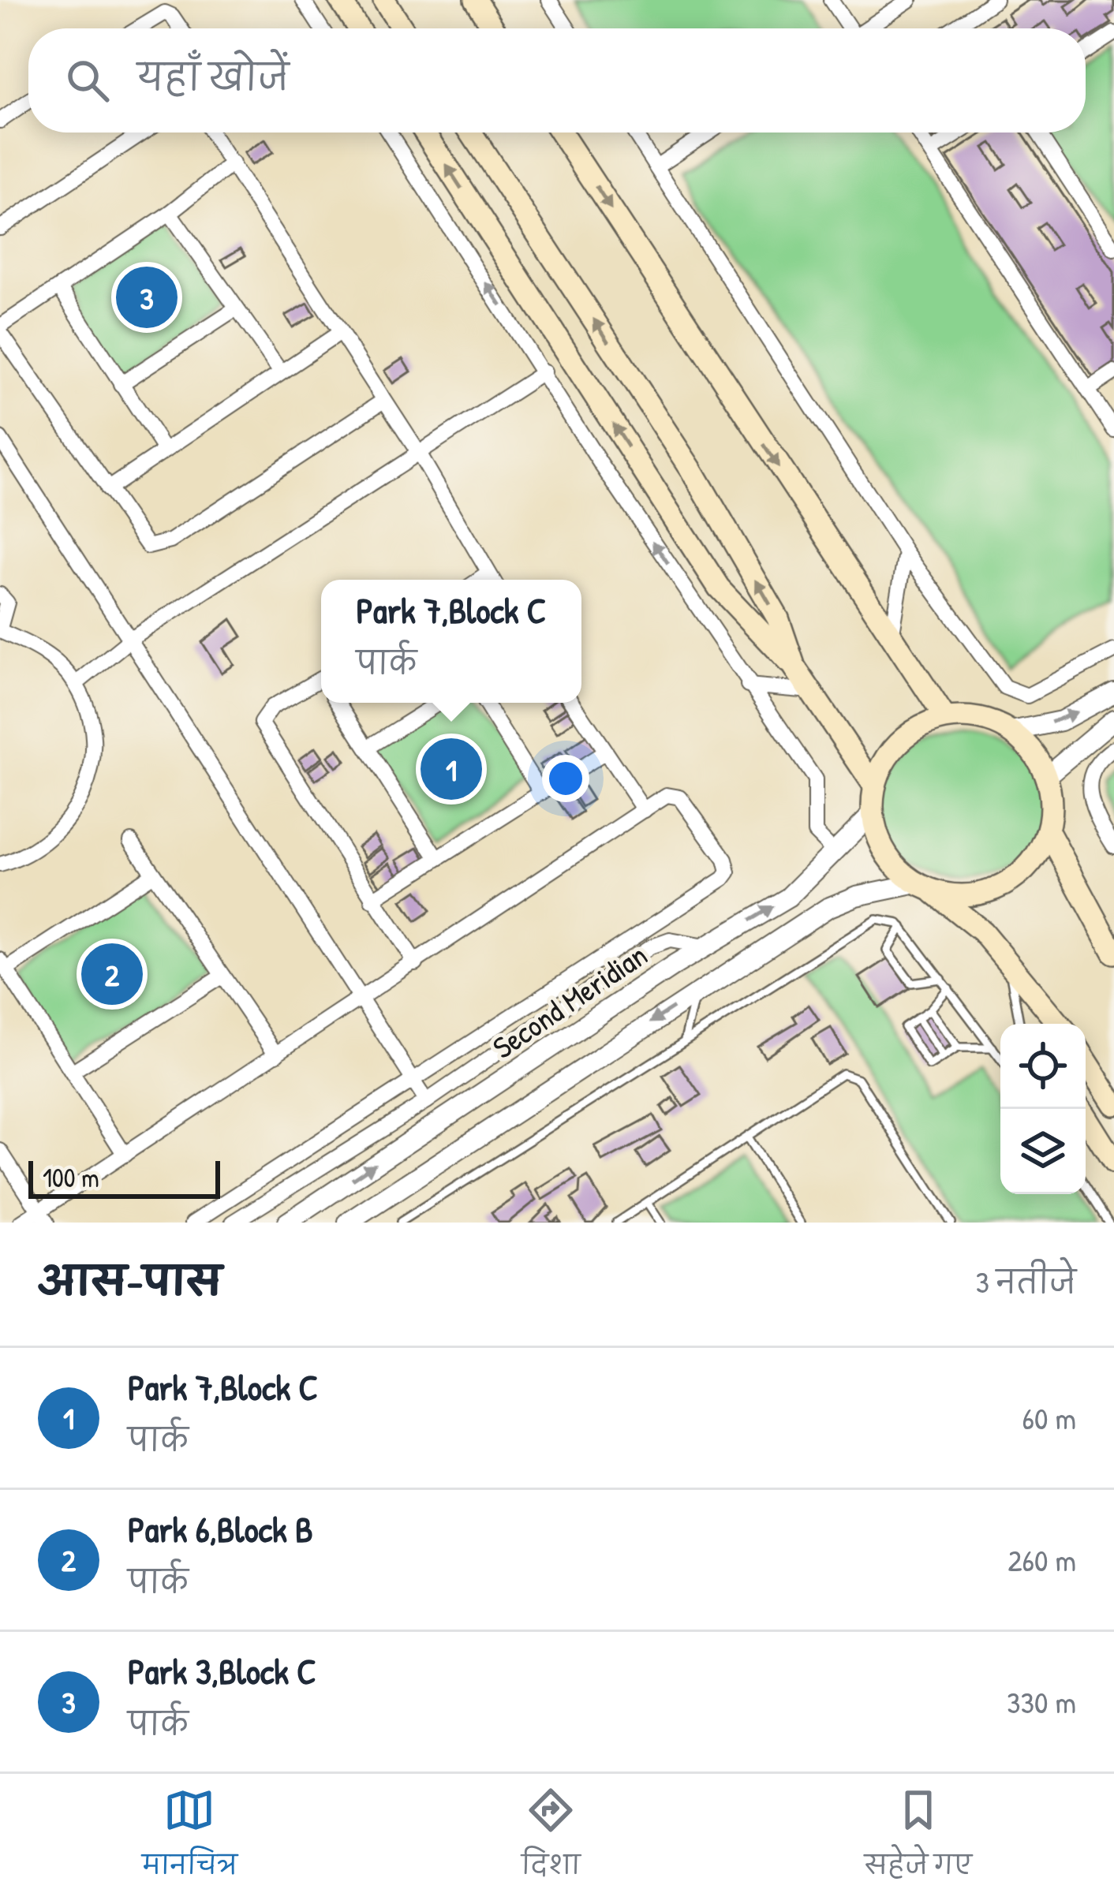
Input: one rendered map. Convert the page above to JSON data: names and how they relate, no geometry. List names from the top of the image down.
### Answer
{
  "streets": {
    "street": ["Second Meridian"]
  },
  "scale_bar": "100 m",
  "page": {
    "search": "यहाँ खोजें",
    "pins": ["3", "1", "2"],
    "popup": ["Park 7,Block C", "पार्क"],
    "scale": "100 m",
    "heading": ["आस-पास", "3 नतीजे"],
    "list": [
      {
        "mark": "1",
        "name": "Park 7,Block C",
        "note": "पार्क",
        "value": "60 m"
      },
      {
        "mark": "2",
        "name": "Park 6,Block B",
        "note": "पार्क",
        "value": "260 m"
      },
      {
        "mark": "3",
        "name": "Park 3,Block C",
        "note": "पार्क",
        "value": "330 m"
      }
    ],
    "nav": ["मानचित्र", "दिशा", "सहेजे गए"]
  }
}
